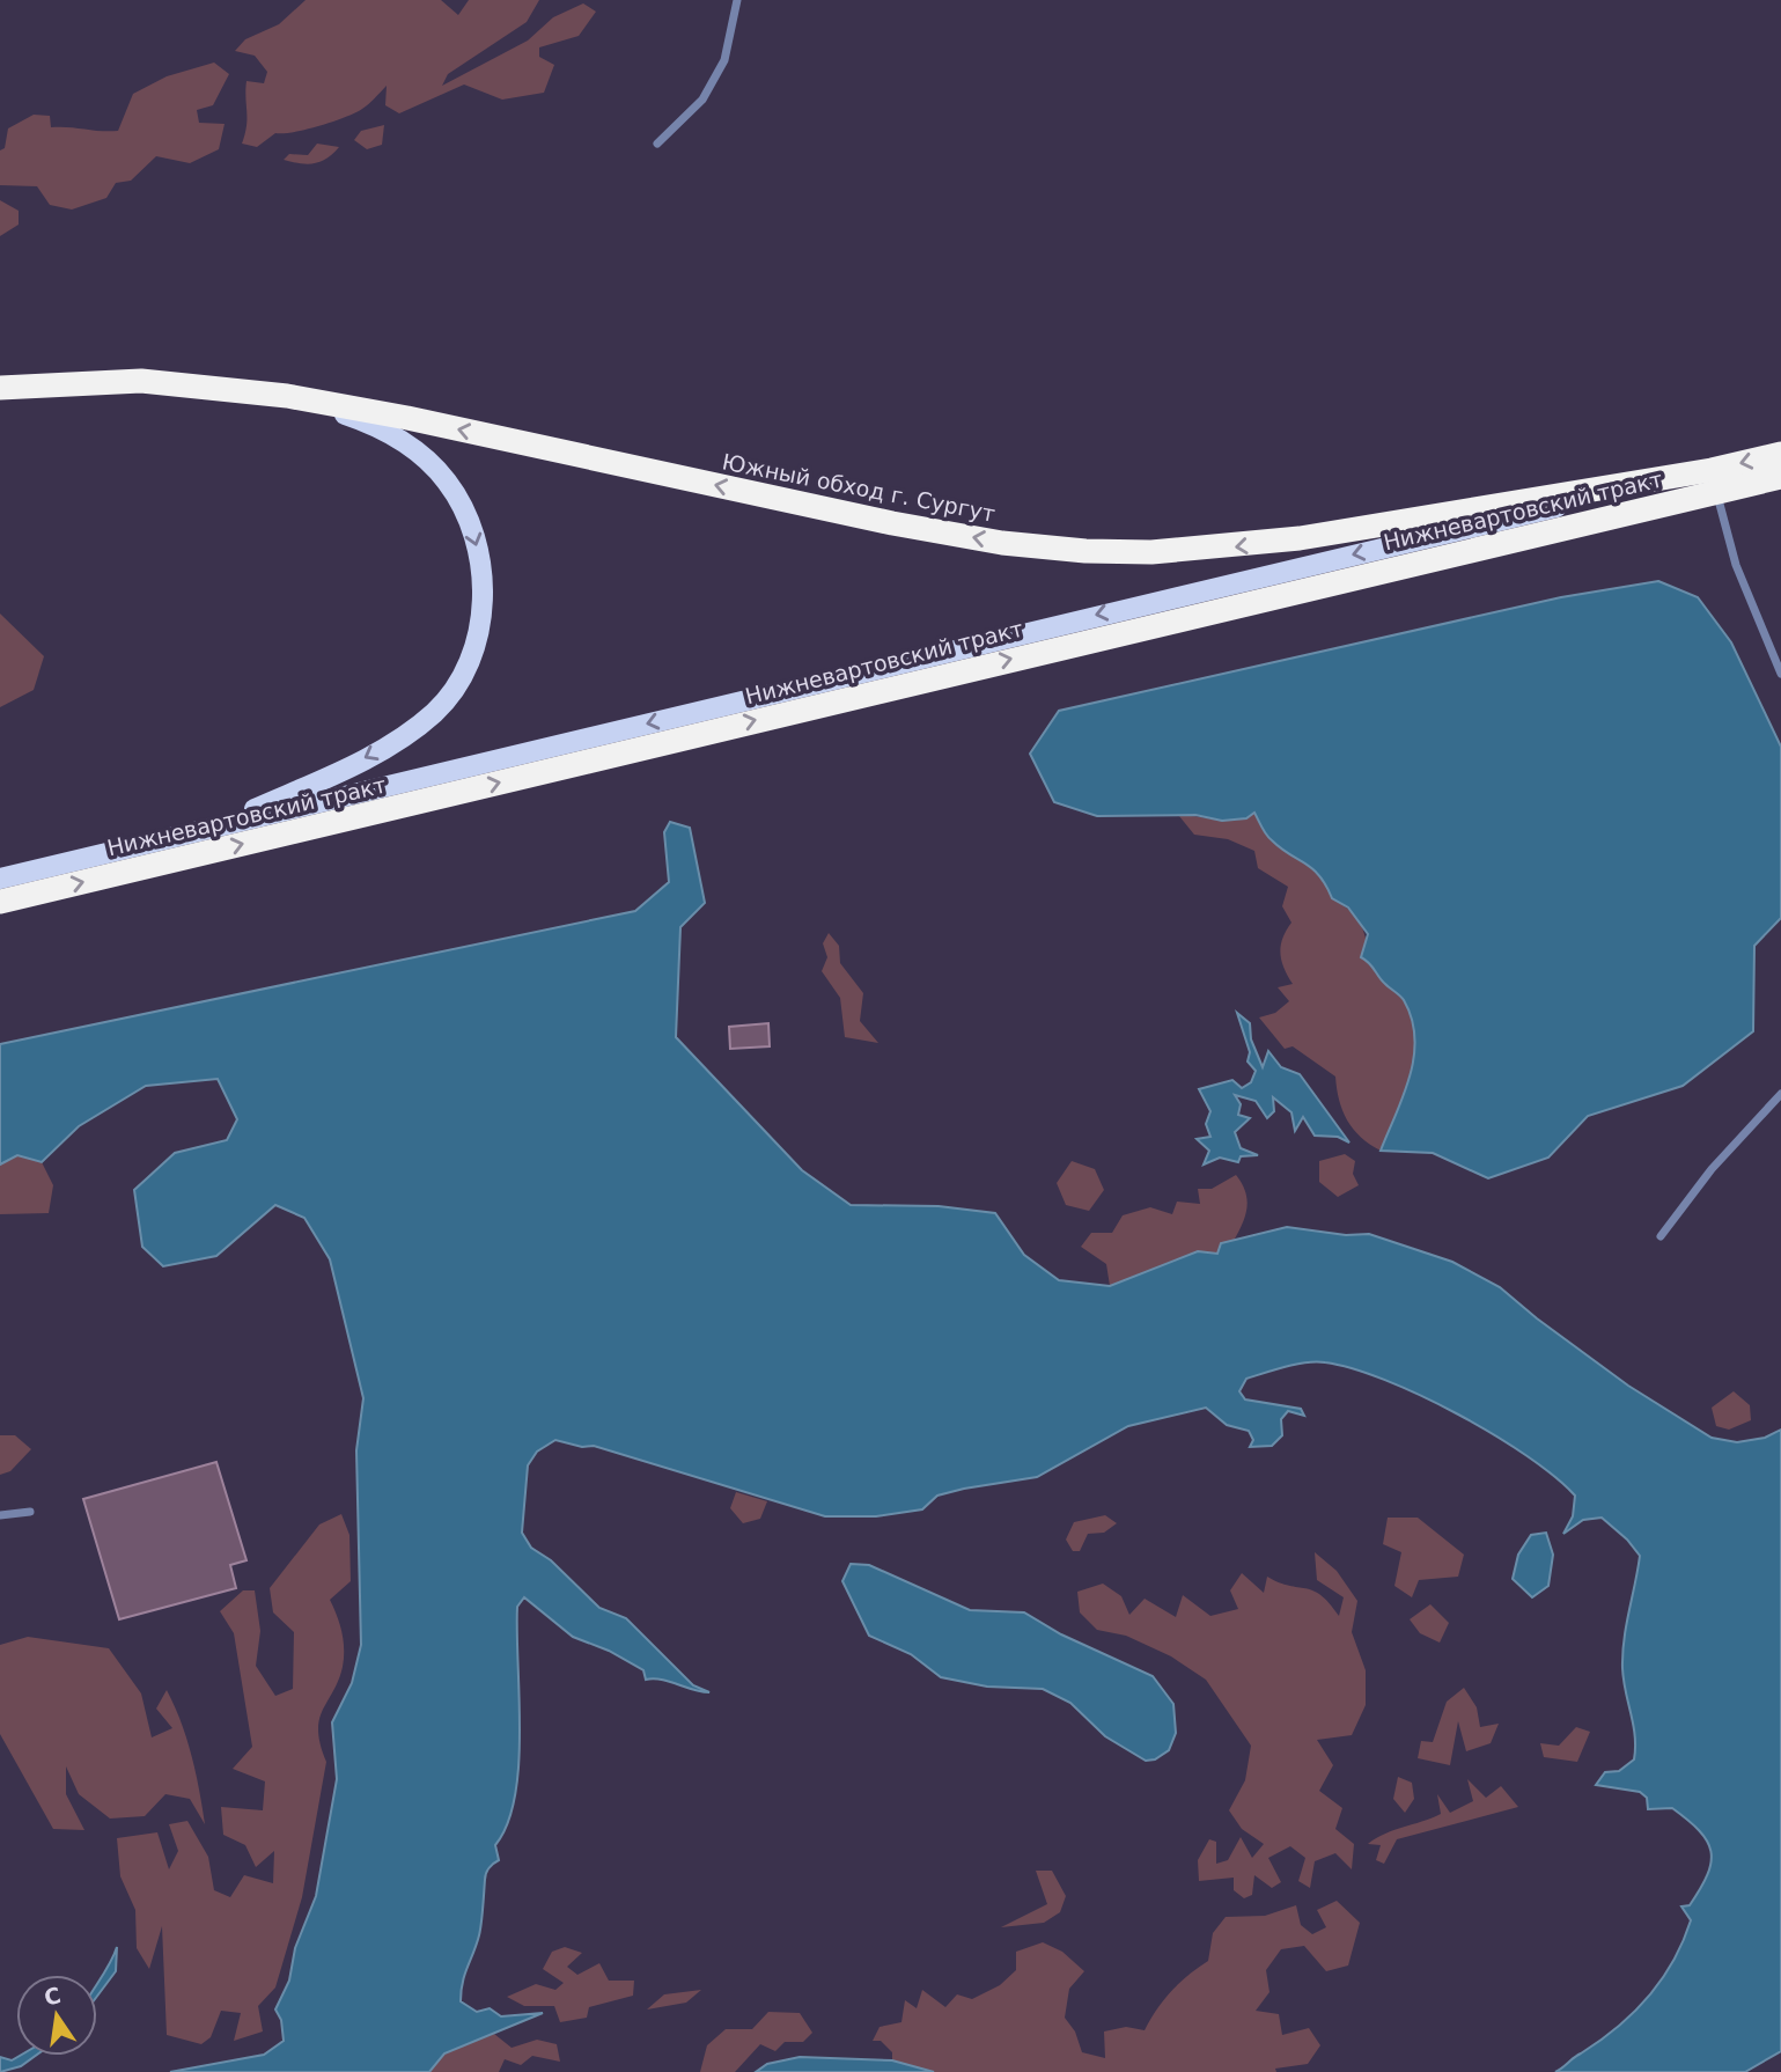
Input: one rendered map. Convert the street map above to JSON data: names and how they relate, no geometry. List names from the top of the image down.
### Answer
{
  "streets": {
    "highway": ["Южный обход г. Сургут", "Нижневартовский тракт"]
  },
  "crossings": [
    ["Южный обход г. Сургут", "Нижневартовский тракт"]
  ],
  "one_way": ["Южный обход г. Сургут"],
  "north": "top"
}
